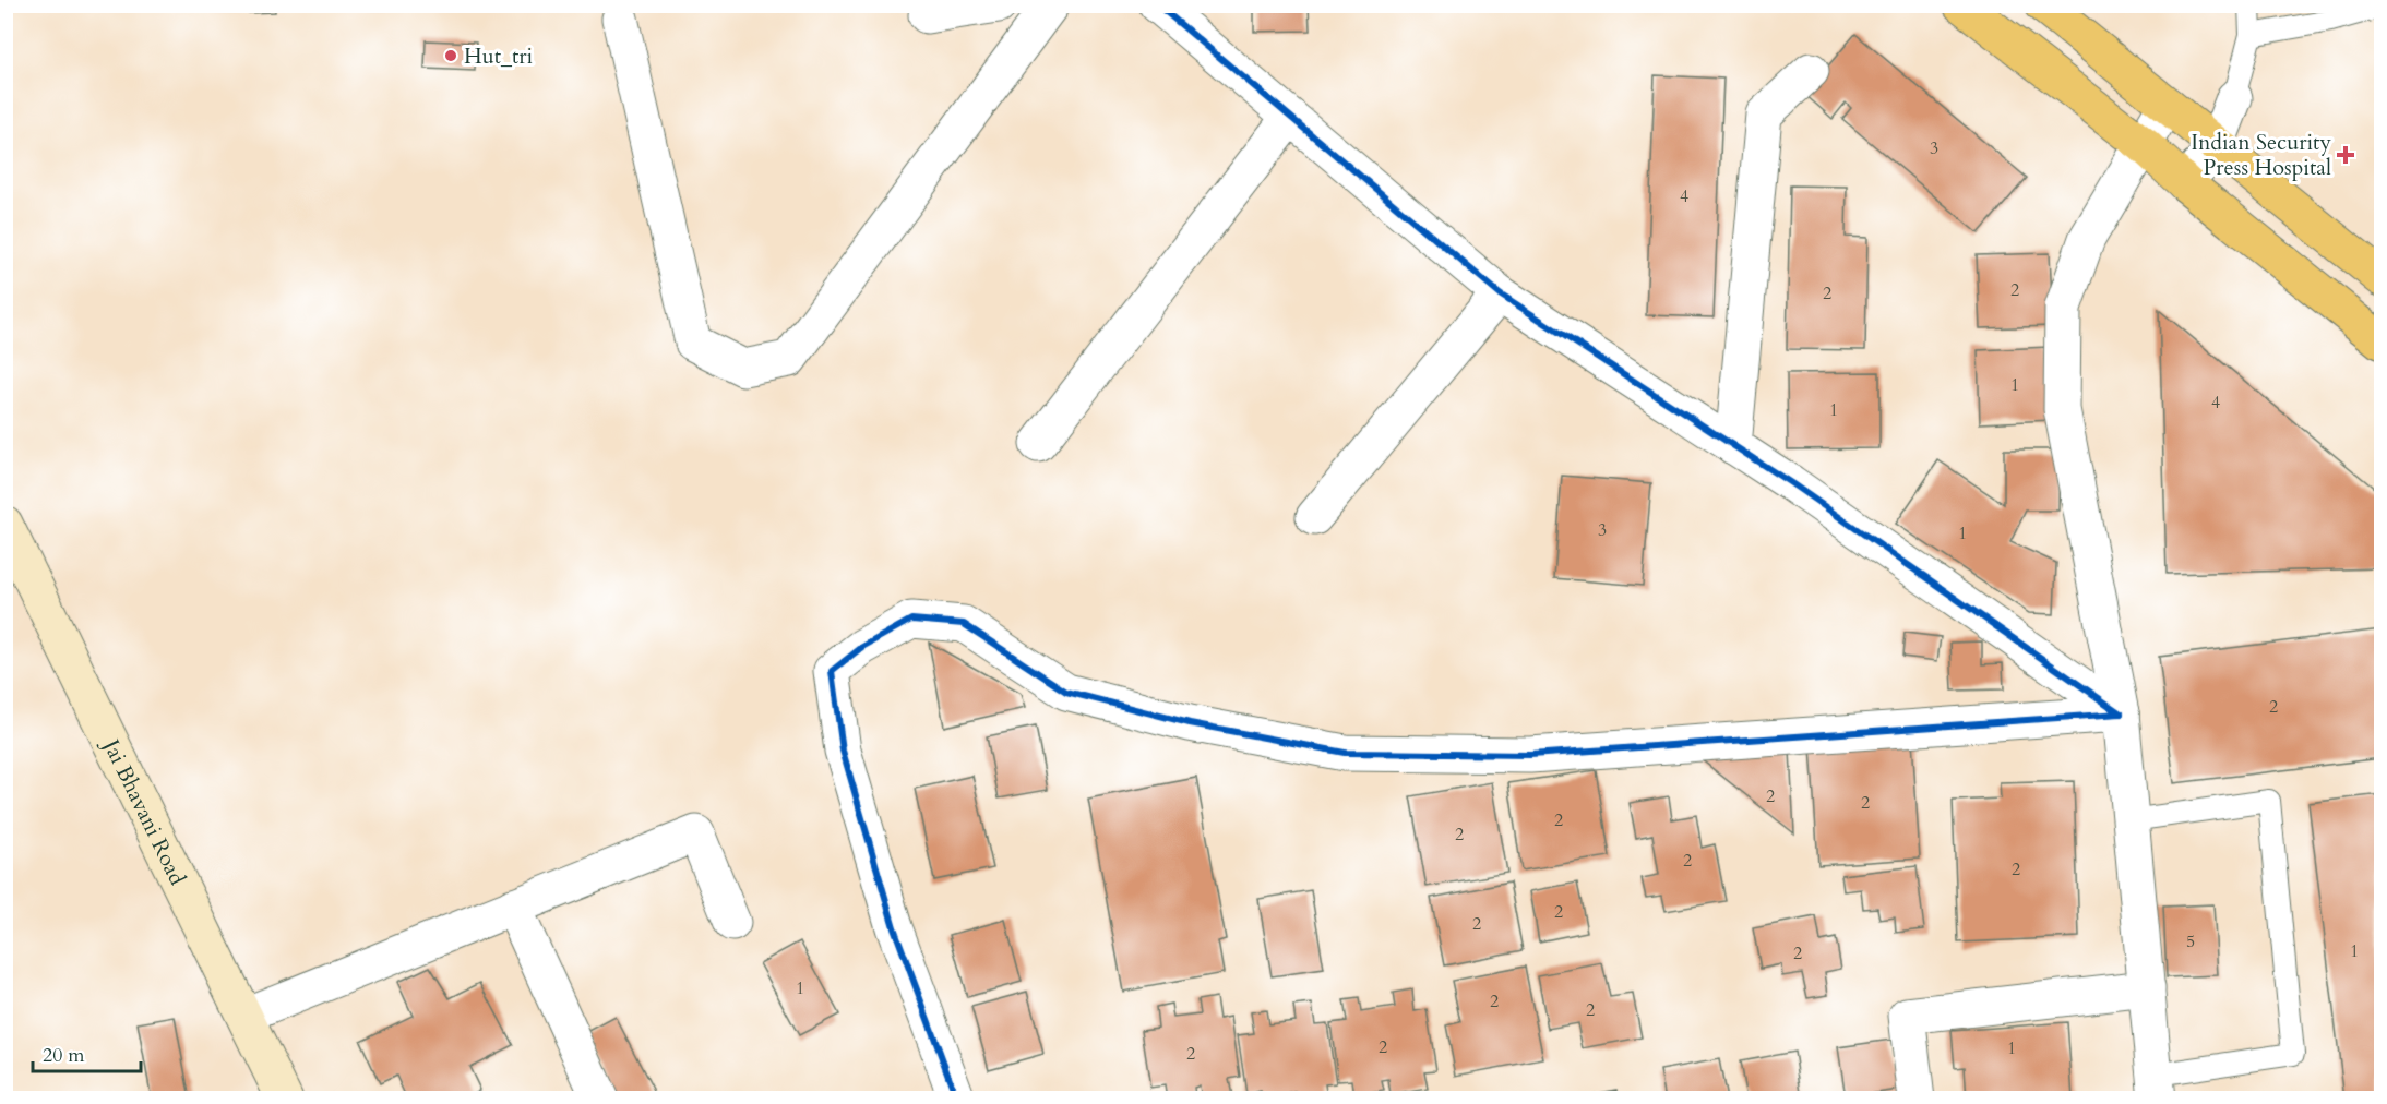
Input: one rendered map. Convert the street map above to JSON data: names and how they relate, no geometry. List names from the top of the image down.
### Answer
{
  "streets": {
    "street": ["Jai Bhavani Road"]
  },
  "places": {
    "other": ["Hut_tri"],
    "health": ["Indian Security Press Hospital"]
  },
  "house_numbers": [
    "3",
    "4",
    "2",
    "2",
    "1",
    "4",
    "1",
    "3",
    "1",
    "2",
    "2",
    "2",
    "2",
    "2",
    "2",
    "2",
    "2",
    "2",
    "5",
    "1",
    "2",
    "1",
    "2",
    "2",
    "2",
    "1",
    "2"
  ],
  "scale_bar": "20 m"
}
